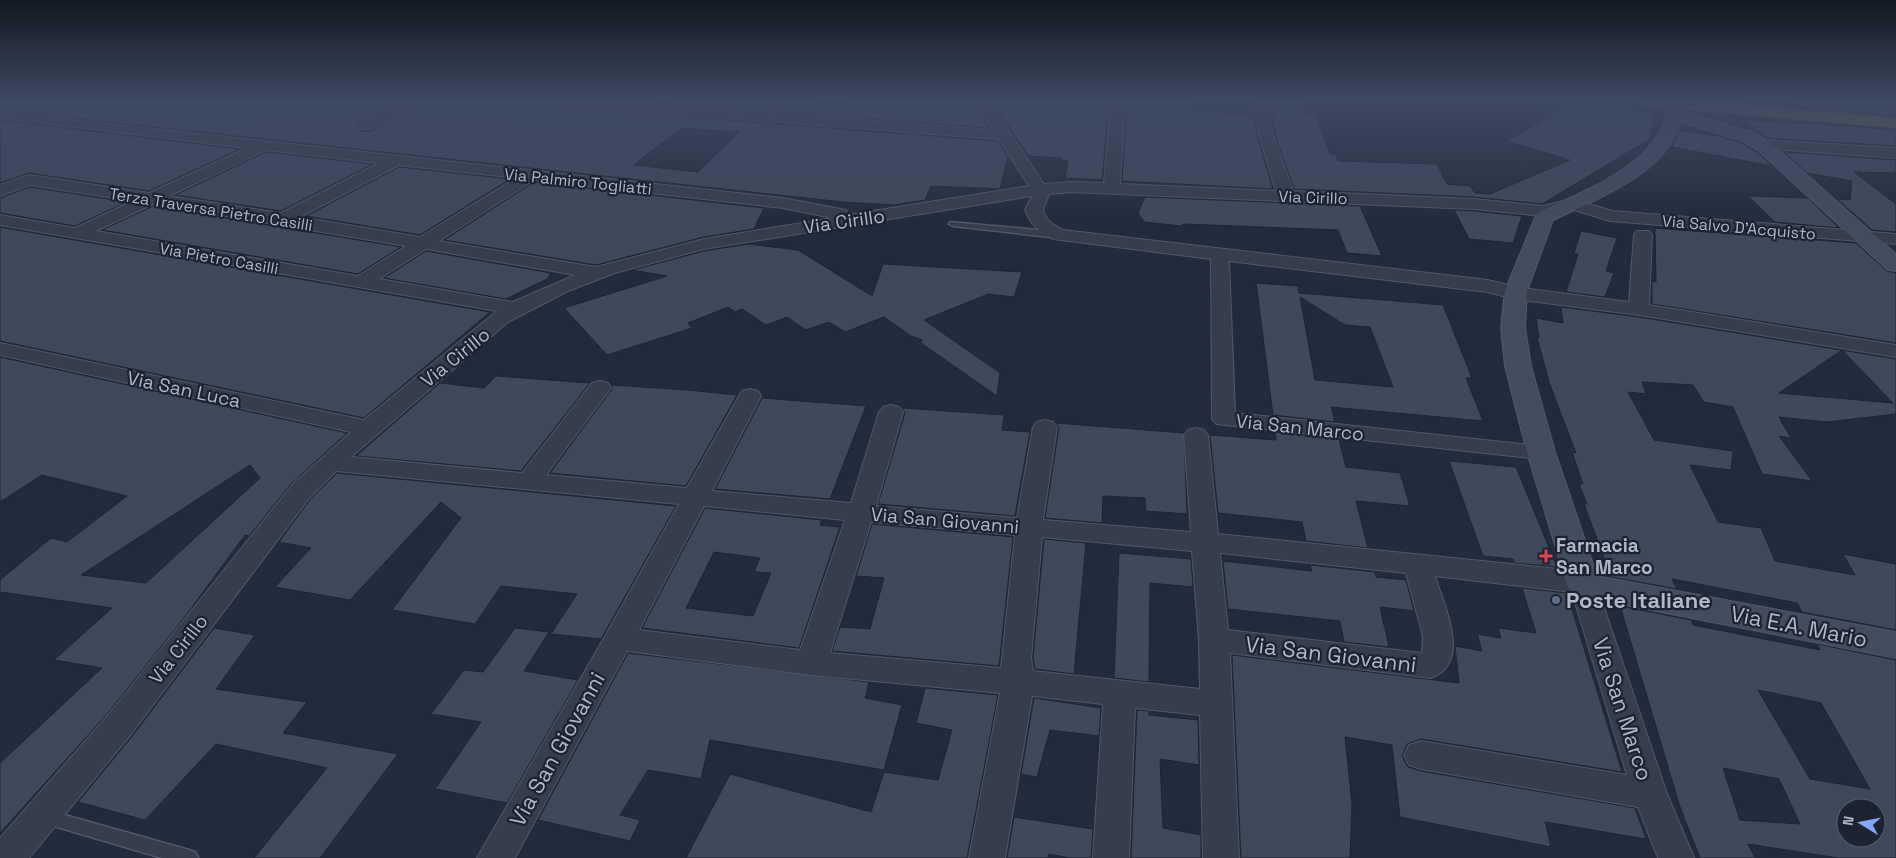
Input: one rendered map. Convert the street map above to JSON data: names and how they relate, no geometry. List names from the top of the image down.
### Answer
{
  "streets": {
    "main road": ["Via San Marco", "Via E.A. Mario"],
    "street": [
      "Via Palmiro Togliatti",
      "Via Cirillo",
      "Terza Traversa Pietro Casilli",
      "Via Salvo D'Acquisto",
      "Via Pietro Casilli",
      "Via San Luca",
      "Via San Giovanni"
    ]
  },
  "crossings": [
    ["Via Palmiro Togliatti", "Via Cirillo"],
    ["Via Cirillo", "Terza Traversa Pietro Casilli"],
    ["Via Cirillo", "Via Salvo D'Acquisto"],
    ["Via Cirillo", "Via Pietro Casilli"],
    ["Via Cirillo", "Via San Luca"],
    ["Via Cirillo", "Via San Marco"],
    ["Via Cirillo", "Via San Giovanni"],
    ["Via Salvo D'Acquisto", "Via San Marco"],
    ["Via San Marco", "Via San Giovanni"],
    ["Via San Marco", "Via E.A. Mario"],
    ["Via San Giovanni", "Via E.A. Mario"]
  ],
  "places": {
    "health": ["Farmacia San Marco"],
    "other": ["Poste Italiane"]
  },
  "north": "left"
}
